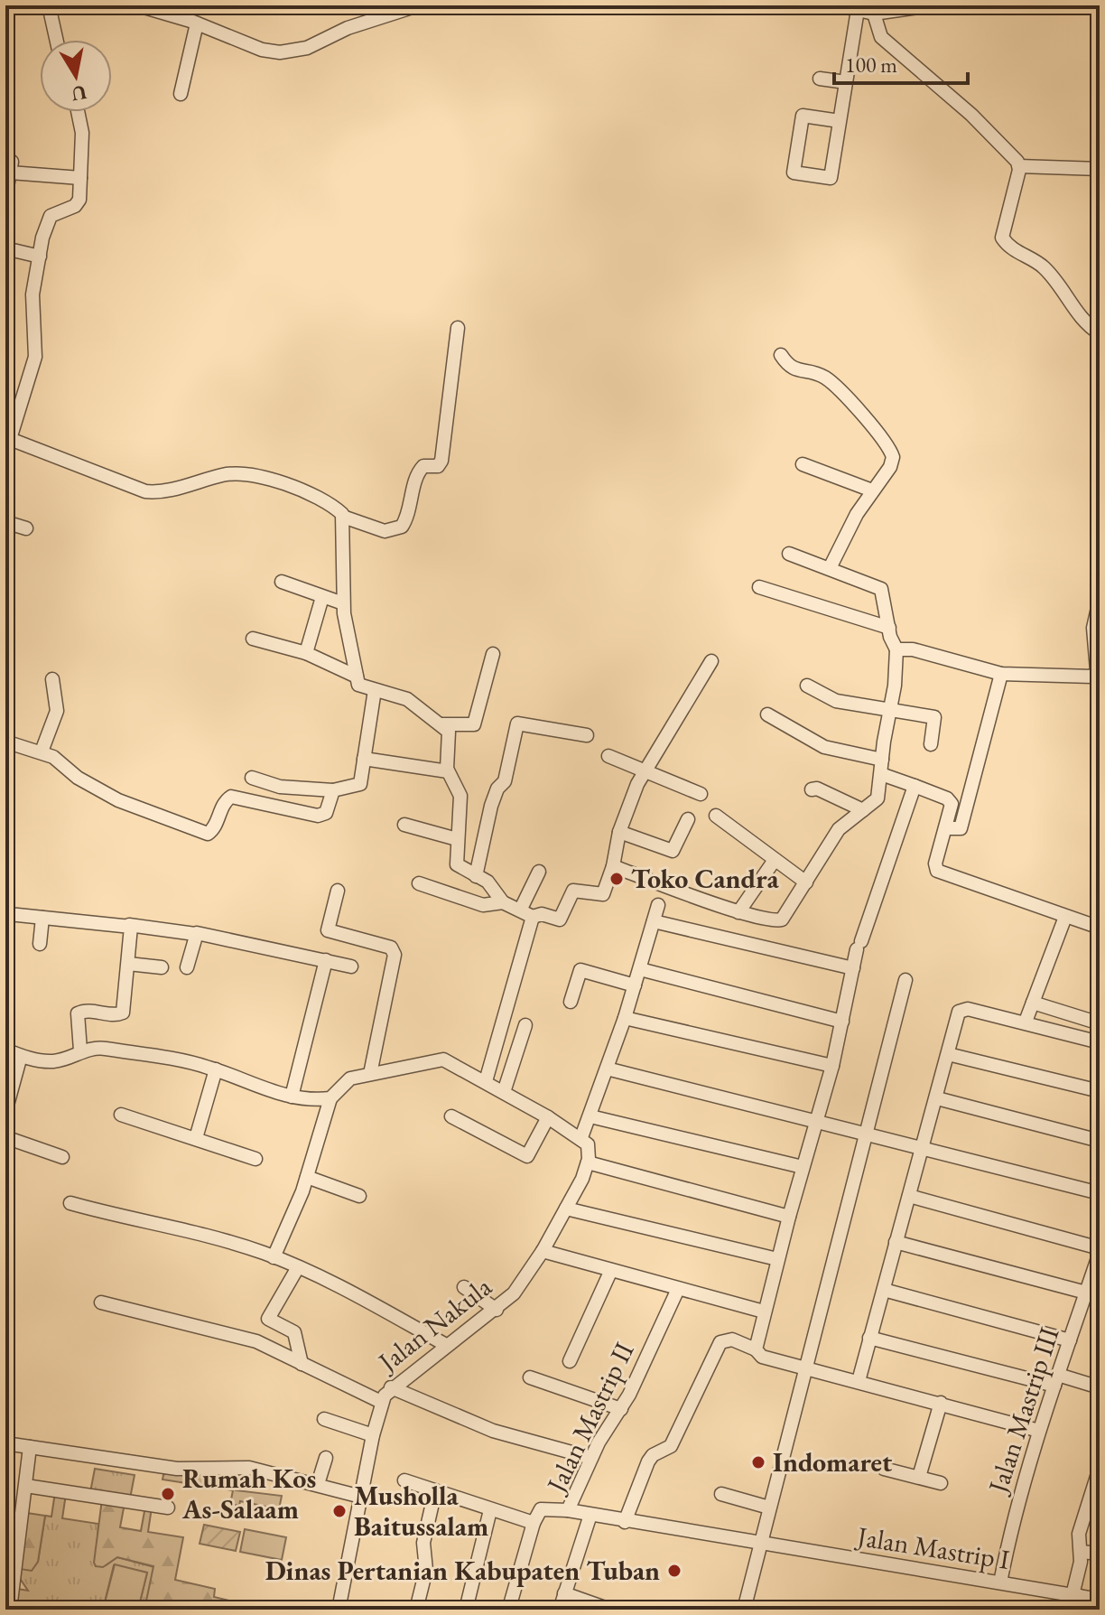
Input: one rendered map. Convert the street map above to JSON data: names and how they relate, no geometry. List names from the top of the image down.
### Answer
{
  "streets": {
    "street": [
      "Jalan Nakula",
      "Jalan Mastrip III",
      "Jalan Mastrip II",
      "Jalan Mastrip I"
    ]
  },
  "crossings": [
    ["Jalan Mastrip III", "Jalan Mastrip I"],
    ["Jalan Mastrip II", "Jalan Mastrip I"]
  ],
  "places": [
    "Toko Candra",
    "Indomaret",
    "Rumah Kos As-Salaam",
    "Musholla Baitussalam",
    "Dinas Pertanian Kabupaten Tuban"
  ],
  "scale_bar": "100 m",
  "north": "bottom"
}
